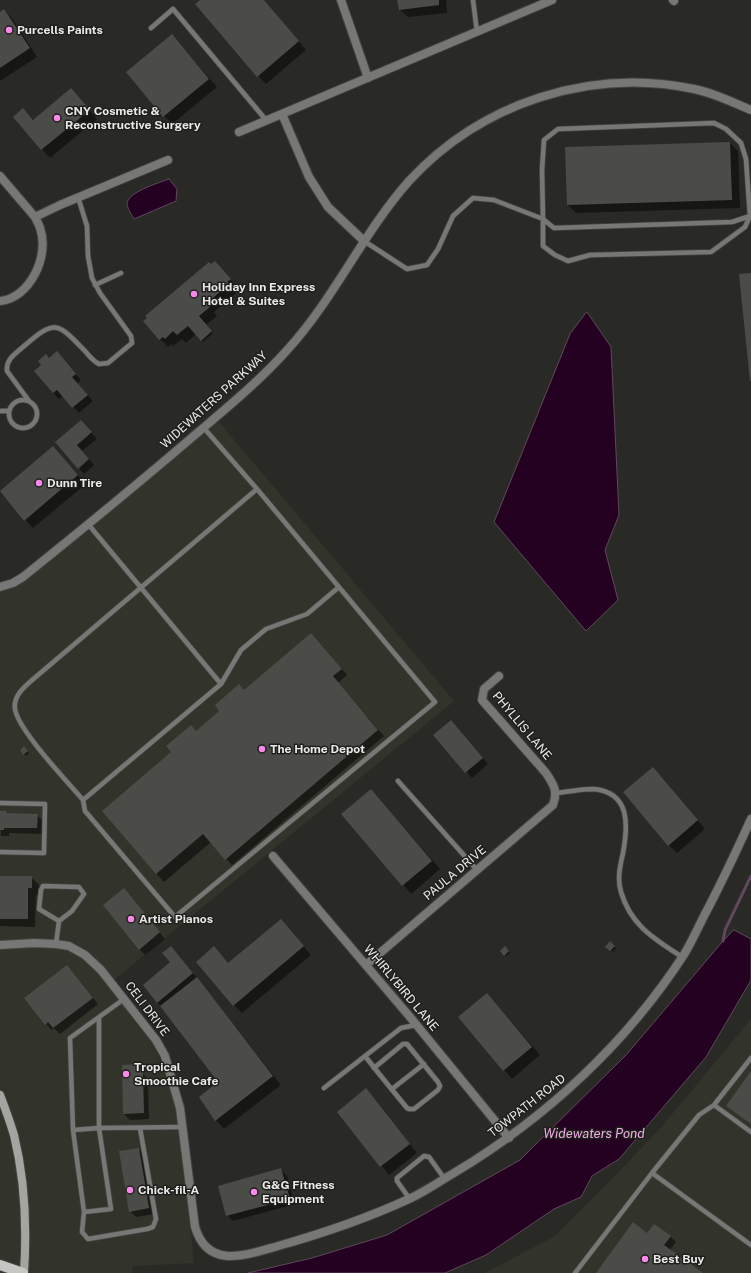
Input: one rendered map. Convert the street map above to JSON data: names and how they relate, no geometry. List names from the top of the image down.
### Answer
{
  "streets": {
    "street": [
      "WIDEWATERS PARKWAY",
      "PHYLLIS LANE",
      "PAULA DRIVE",
      "WHIRLYBIRD LANE",
      "CELI DRIVE",
      "TOWPATH ROAD"
    ]
  },
  "crossings": [
    ["PHYLLIS LANE", "PAULA DRIVE"],
    ["PAULA DRIVE", "WHIRLYBIRD LANE"],
    ["WHIRLYBIRD LANE", "TOWPATH ROAD"],
    ["CELI DRIVE", "TOWPATH ROAD"]
  ],
  "water": ["Widewaters Pond"],
  "places": [
    "Purcells Paints",
    "CNY Cosmetic & Reconstructive Surgery",
    "Holiday Inn Express Hotel & Suites",
    "Dunn Tire",
    "The Home Depot",
    "Artist Pianos",
    "Tropical Smoothie Cafe",
    "Chick-fil-A",
    "G&G Fitness Equipment",
    "Best Buy"
  ]
}
